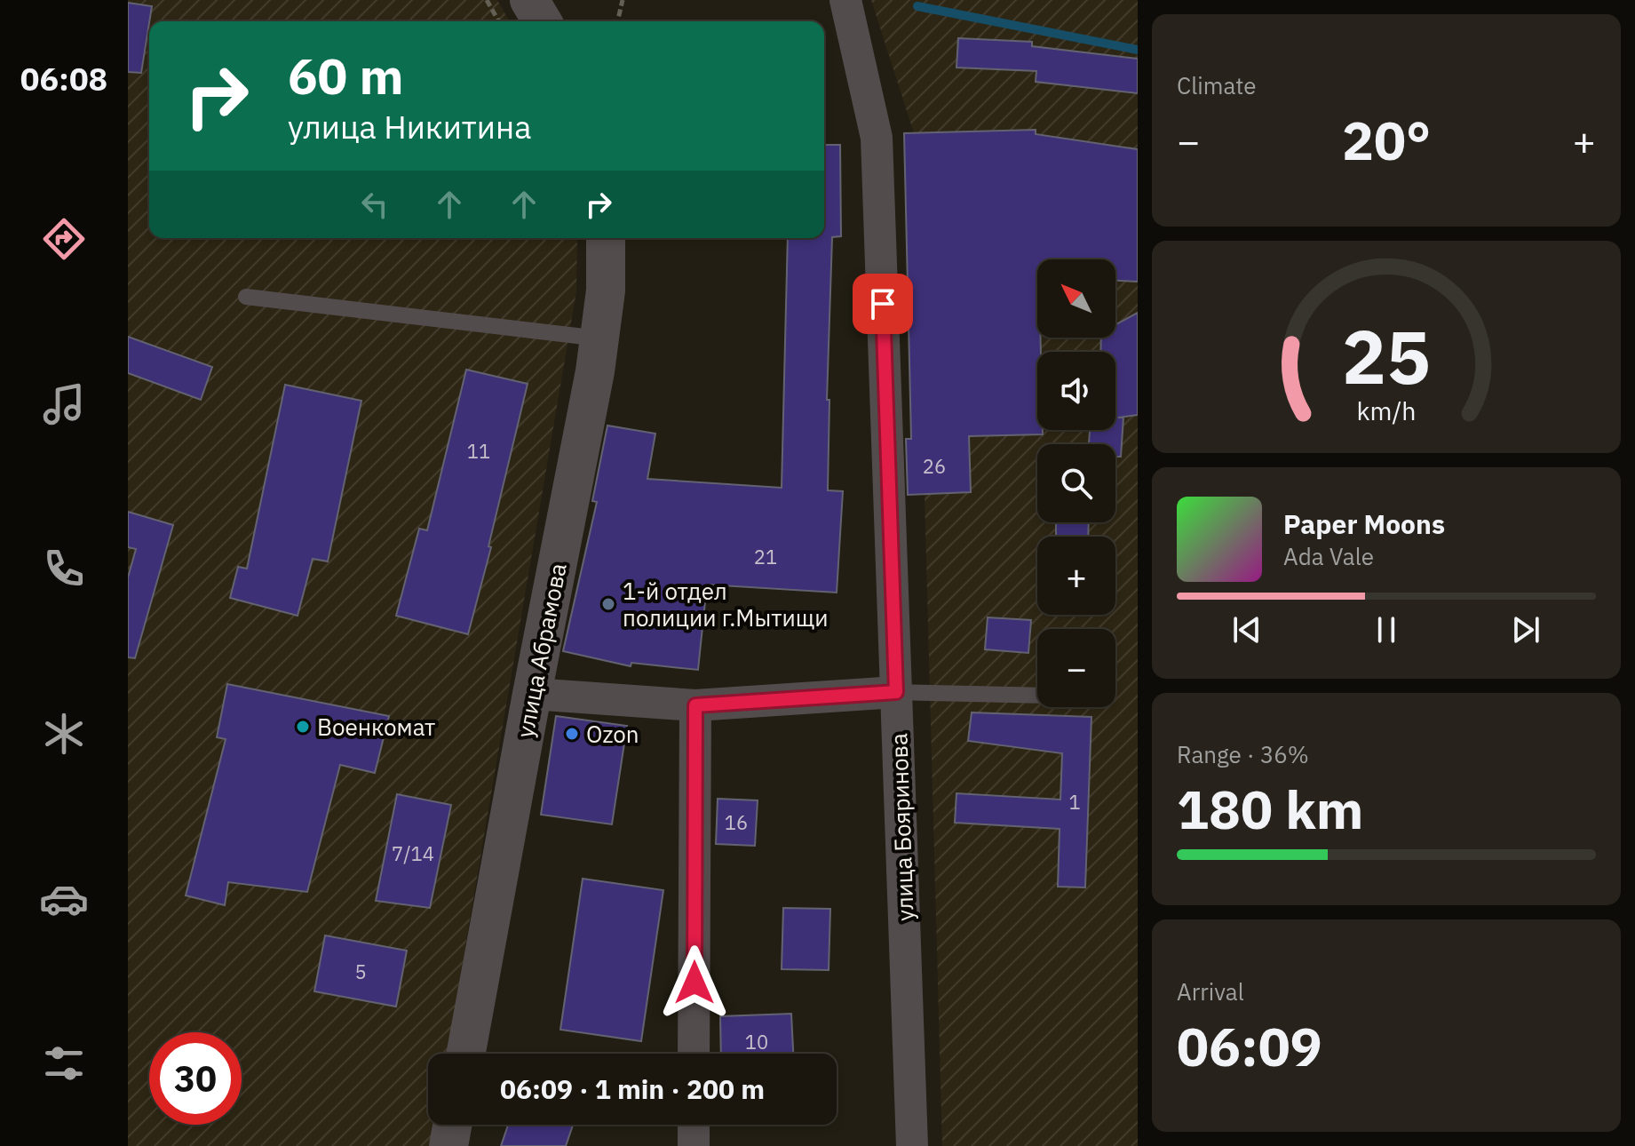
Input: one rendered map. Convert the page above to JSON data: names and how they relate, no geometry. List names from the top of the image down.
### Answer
{
  "streets": {
    "street": ["улица Абрамова", "улица Бояринова"]
  },
  "places": ["1-й отдел полиции г.Мытищи", "Военкомат", "Ozon"],
  "house_numbers": [
    "11",
    "26",
    "21",
    "1",
    "16",
    "7/14",
    "5",
    "10"
  ],
  "north": "top left",
  "page": {
    "tabs": "06:08",
    "tile": [
      "Climate",
      ["Range · 36%", "180 km"],
      ["Arrival", "06:09"]
    ],
    "turn": ["60 m", "улица Никитина"],
    "heat": ["−", "20°", "+"],
    "map_buttons": ["+", "−"],
    "song": ["Paper Moons", "Ada Vale"],
    "limit": "30",
    "trip": "06:09 · 1 min · 200 m",
    "gauge": ["25", "km/h"]
  }
}
